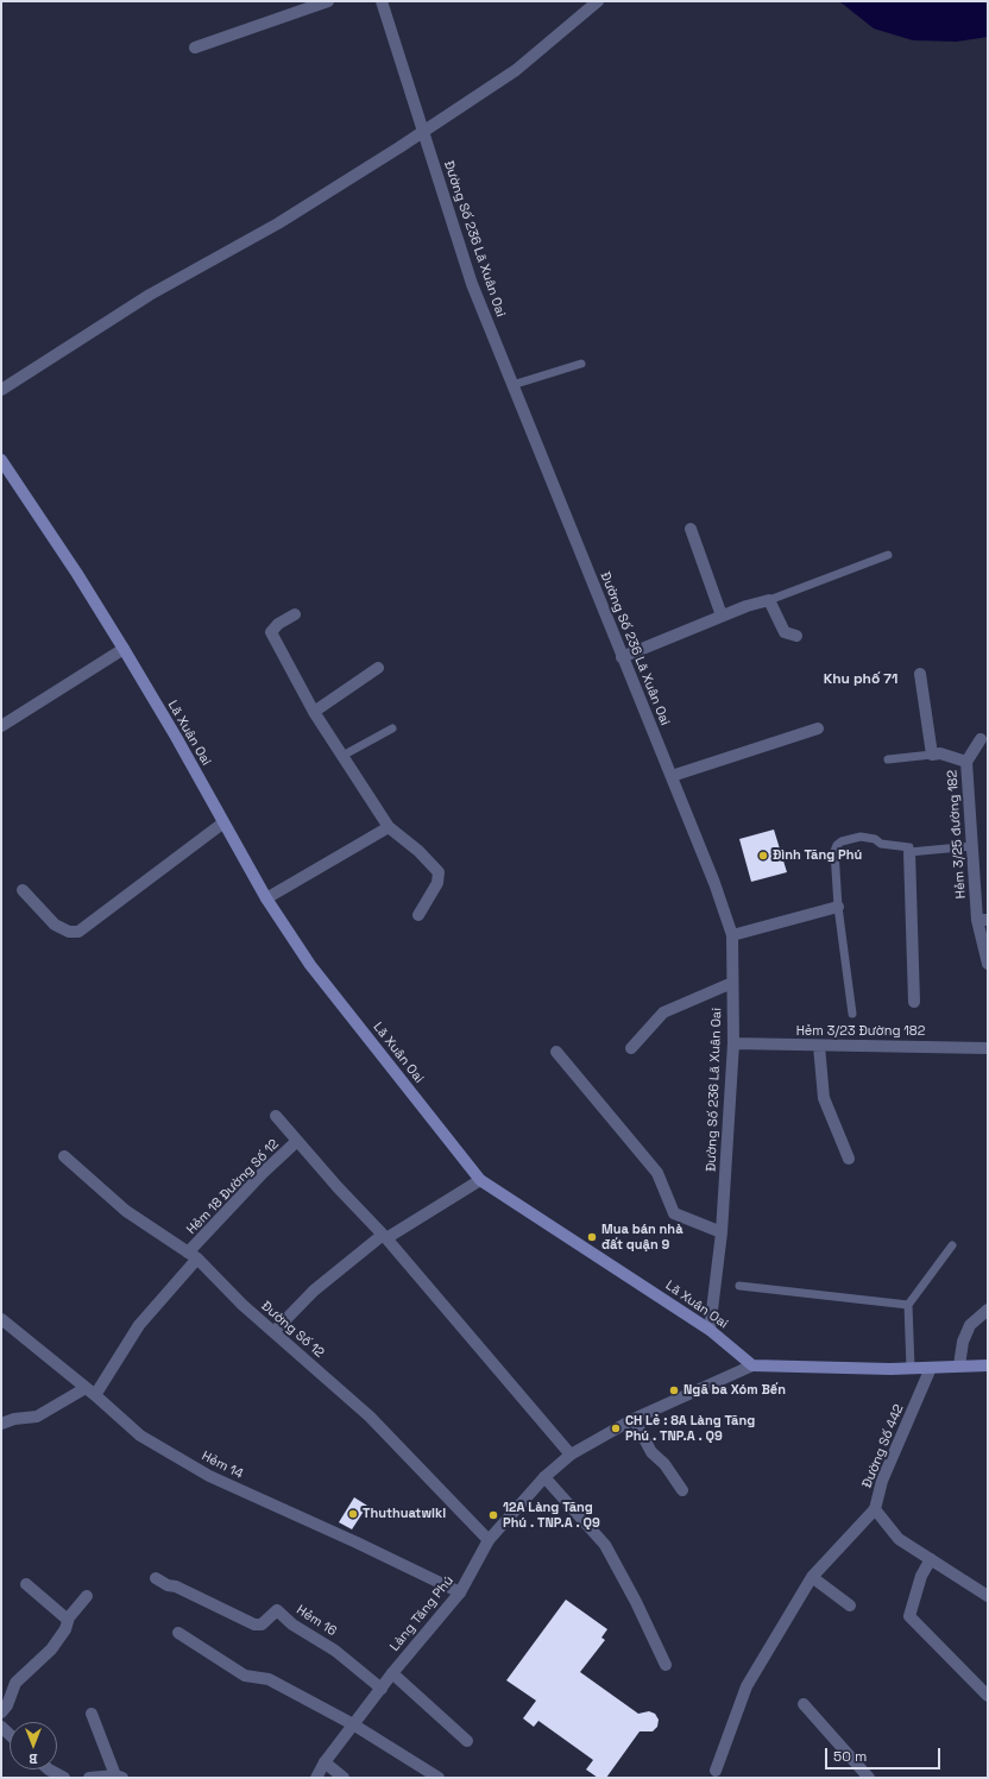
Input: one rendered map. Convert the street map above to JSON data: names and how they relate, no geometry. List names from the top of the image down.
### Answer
{
  "streets": {
    "main road": ["Lã Xuân Oai"],
    "street": [
      "Đường Số 236 Lã Xuân Oai",
      "Hẻm 3/25 đường 182",
      "Hẻm 3/23 Đường 182",
      "Hẻm 18 Đường Số 12",
      "Đường Số 12",
      "Đường Số 442",
      "Hẻm 14",
      "Làng Tăng Phú",
      "Hẻm 16"
    ]
  },
  "crossings": [
    ["Đường Số 236 Lã Xuân Oai", "Lã Xuân Oai"],
    ["Đường Số 236 Lã Xuân Oai", "Hẻm 3/23 Đường 182"],
    ["Lã Xuân Oai", "Làng Tăng Phú"],
    ["Hẻm 18 Đường Số 12", "Đường Số 12"],
    ["Hẻm 18 Đường Số 12", "Hẻm 14"],
    ["Đường Số 12", "Làng Tăng Phú"],
    ["Hẻm 14", "Làng Tăng Phú"],
    ["Làng Tăng Phú", "Hẻm 16"]
  ],
  "districts": ["Khu phố 71"],
  "places": [
    "Đình Tăng Phú",
    "Mua bán nhà đất quận 9",
    "Ngã ba Xóm Bến",
    "CH Lẻ : 8A Làng Tăng Phú . TNP.A . Q9",
    "Thuthuatwiki",
    "12A Làng Tăng Phú . TNP.A . Q9"
  ],
  "scale_bar": "50 m",
  "north": "bottom"
}
